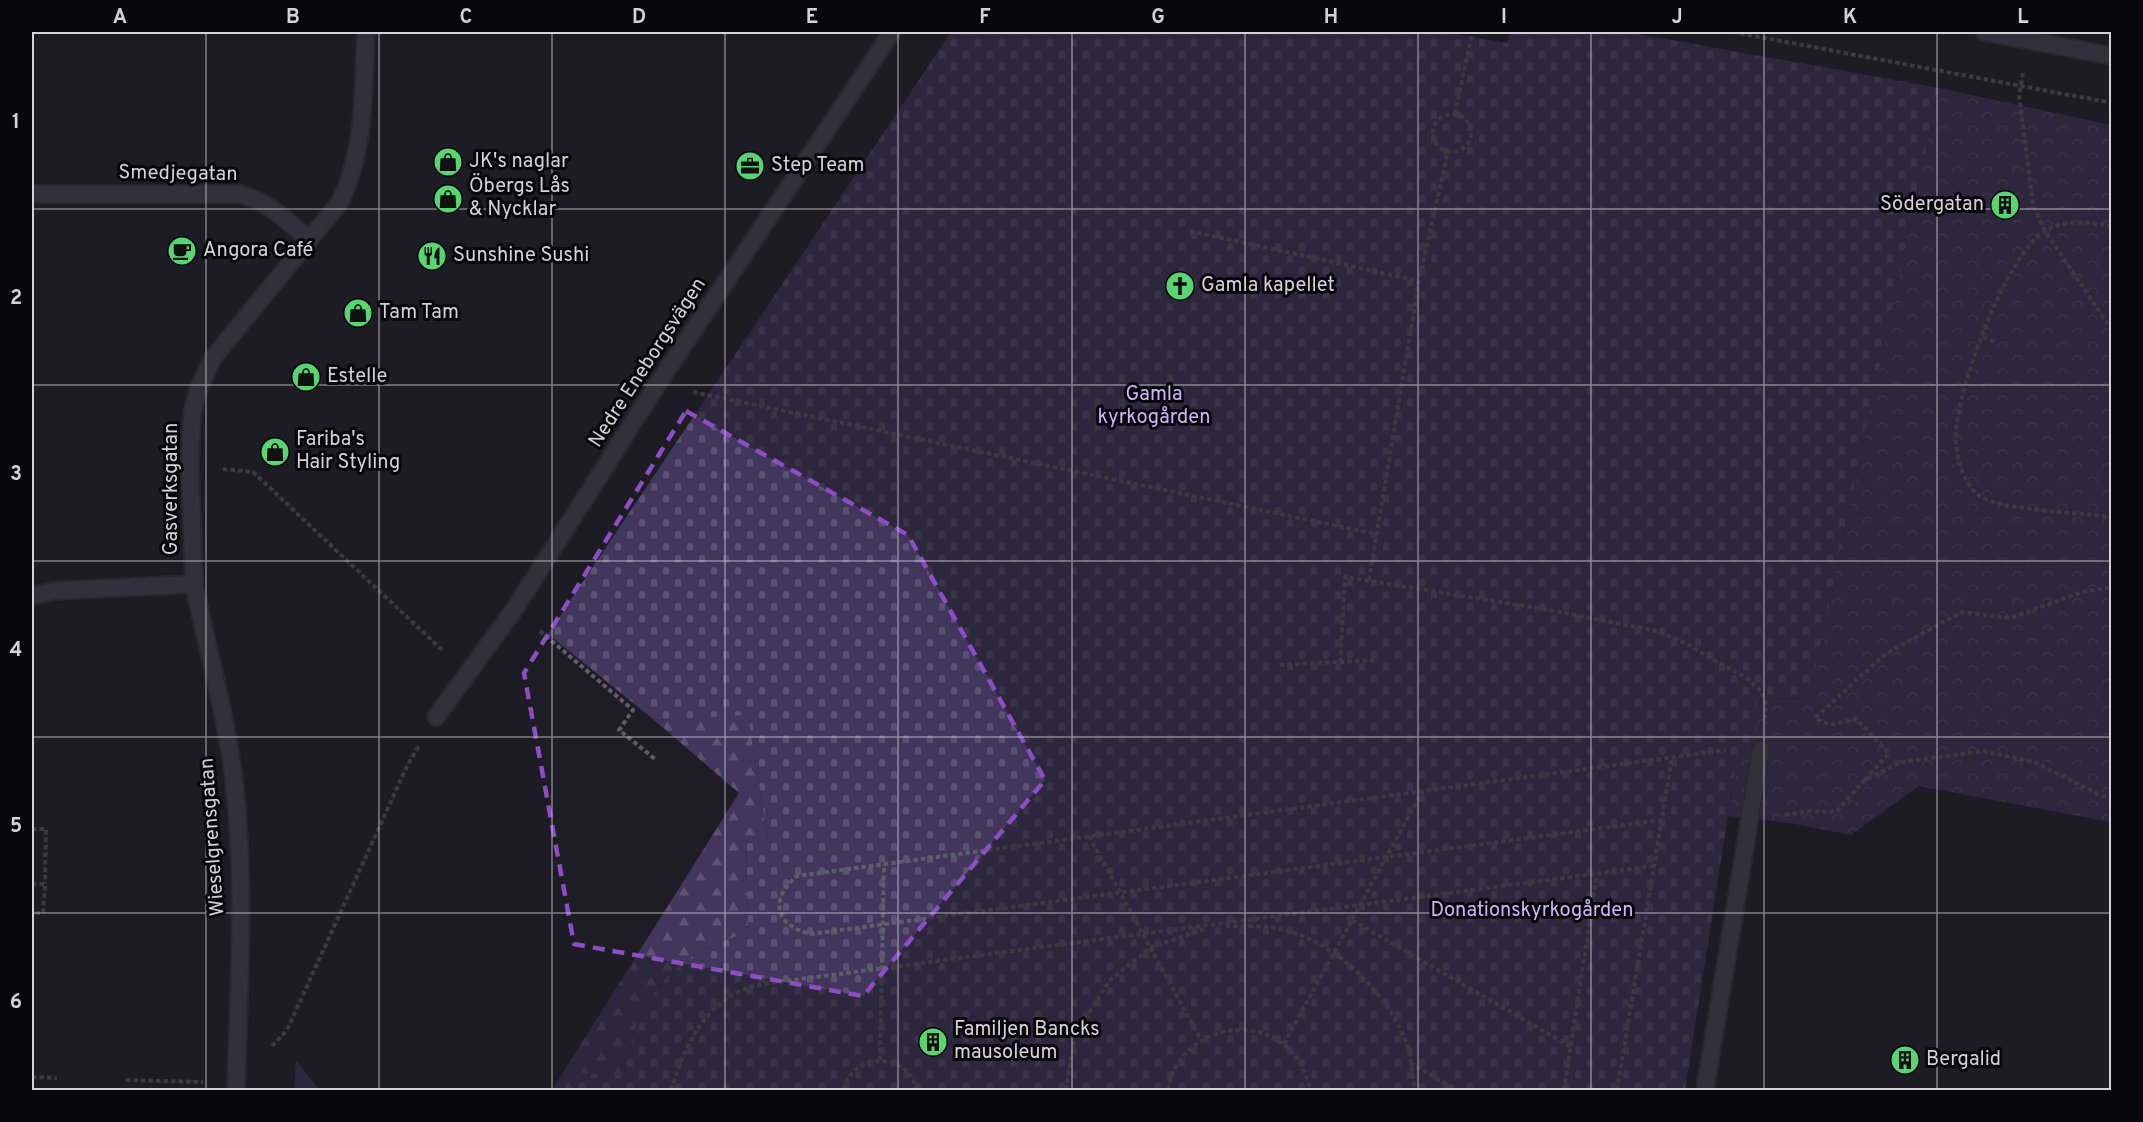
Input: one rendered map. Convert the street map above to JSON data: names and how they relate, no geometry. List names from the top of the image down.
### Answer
{
  "streets": {
    "street": [
      "Smedjegatan",
      "Nedre Eneborgsvägen",
      "Gasverksgatan",
      "Wieselgrensgatan"
    ]
  },
  "crossings": [
    ["Smedjegatan", "Gasverksgatan"],
    ["Gasverksgatan", "Wieselgrensgatan"]
  ],
  "parks": ["Gamla kyrkogården", "Donationskyrkogården"],
  "places": {
    "shop": [
      "JK's naglar",
      "Öbergs Lås & Nycklar",
      "Tam Tam",
      "Estelle",
      "Fariba's Hair Styling"
    ],
    "office": ["Step Team"],
    "building": ["Södergatan", "Familjen Bancks mausoleum", "Bergalid"],
    "cafe": ["Angora Café"],
    "restaurant": ["Sunshine Sushi"],
    "church": ["Gamla kapellet"]
  },
  "grid": {
    "columns": [
      "A",
      "B",
      "C",
      "D",
      "E",
      "F",
      "G",
      "H",
      "I",
      "J",
      "K",
      "L"
    ],
    "rows": [
      "1",
      "2",
      "3",
      "4",
      "5",
      "6"
    ]
  }
}
